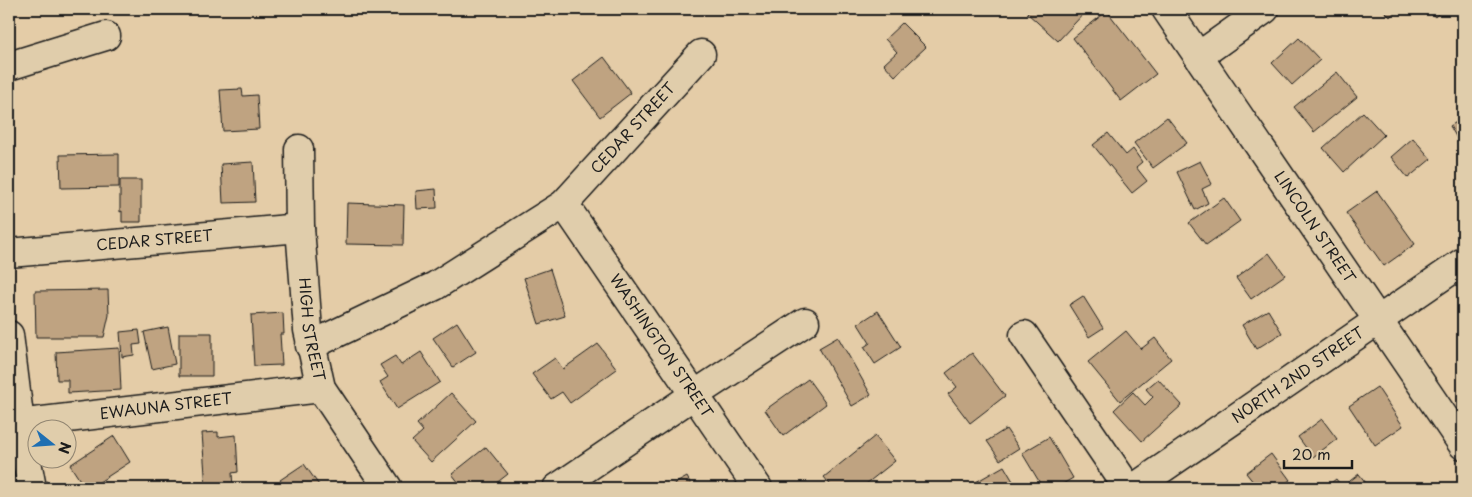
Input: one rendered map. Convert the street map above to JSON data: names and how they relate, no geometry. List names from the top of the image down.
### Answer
{
  "streets": {
    "street": [
      "CEDAR STREET",
      "LINCOLN STREET",
      "HIGH STREET",
      "WASHINGTON STREET",
      "NORTH 2ND STREET",
      "EWAUNA STREET"
    ]
  },
  "crossings": [
    ["CEDAR STREET", "HIGH STREET"],
    ["CEDAR STREET", "WASHINGTON STREET"],
    ["LINCOLN STREET", "NORTH 2ND STREET"],
    ["HIGH STREET", "EWAUNA STREET"]
  ],
  "scale_bar": "20 m",
  "north": "right"
}
